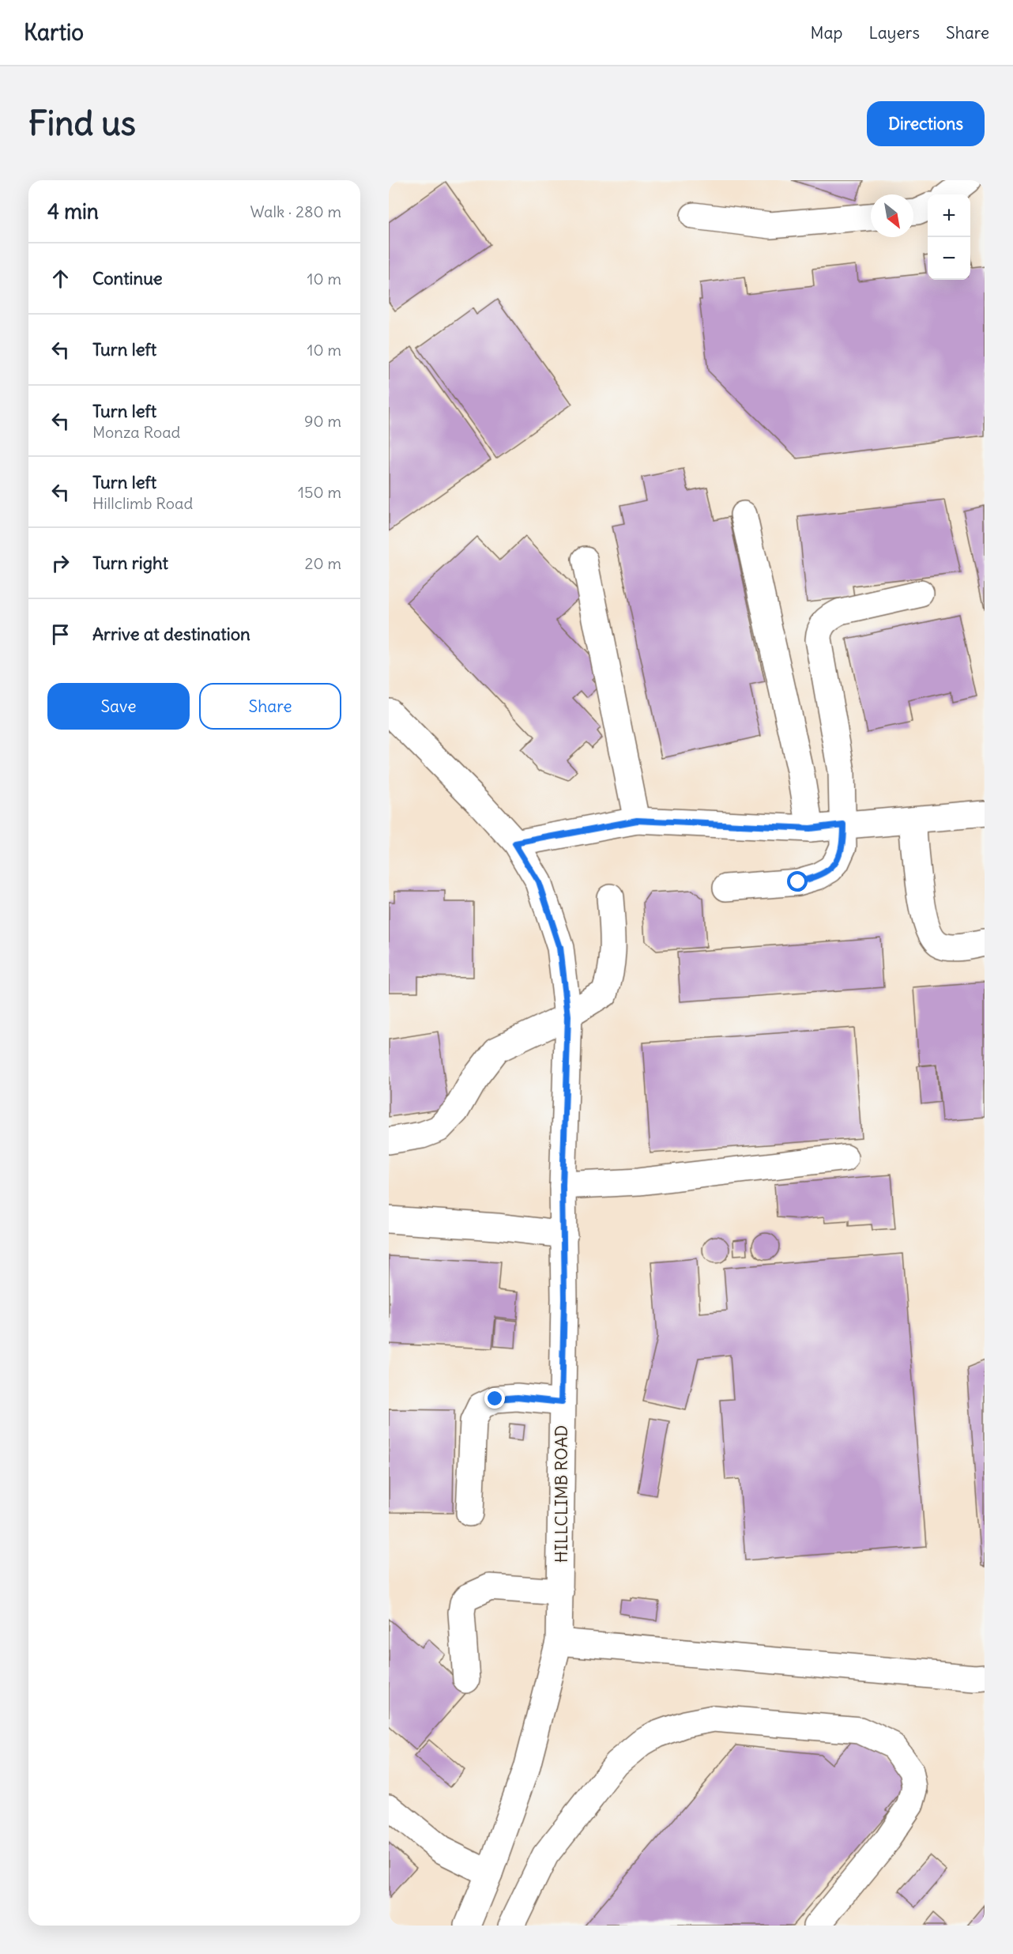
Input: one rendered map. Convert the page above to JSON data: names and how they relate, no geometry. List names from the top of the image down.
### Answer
{
  "streets": {
    "street": ["HILLCLIMB ROAD"]
  },
  "north": "bottom right",
  "page": {
    "header": "Kartio",
    "nav": ["Map", "Layers", "Share"],
    "buttons": [
      "Directions",
      ["Save", "Share"]
    ],
    "title": "Find us",
    "heading": ["4 min", "Walk · 280 m"],
    "map_buttons": ["+", "−"],
    "list": [
      ["Continue", "10 m"],
      ["Turn left", "10 m"],
      ["Turn left", "Monza Road", "90 m"],
      ["Turn left", "Hillclimb Road", "150 m"],
      ["Turn right", "20 m"],
      "Arrive at destination"
    ]
  }
}
